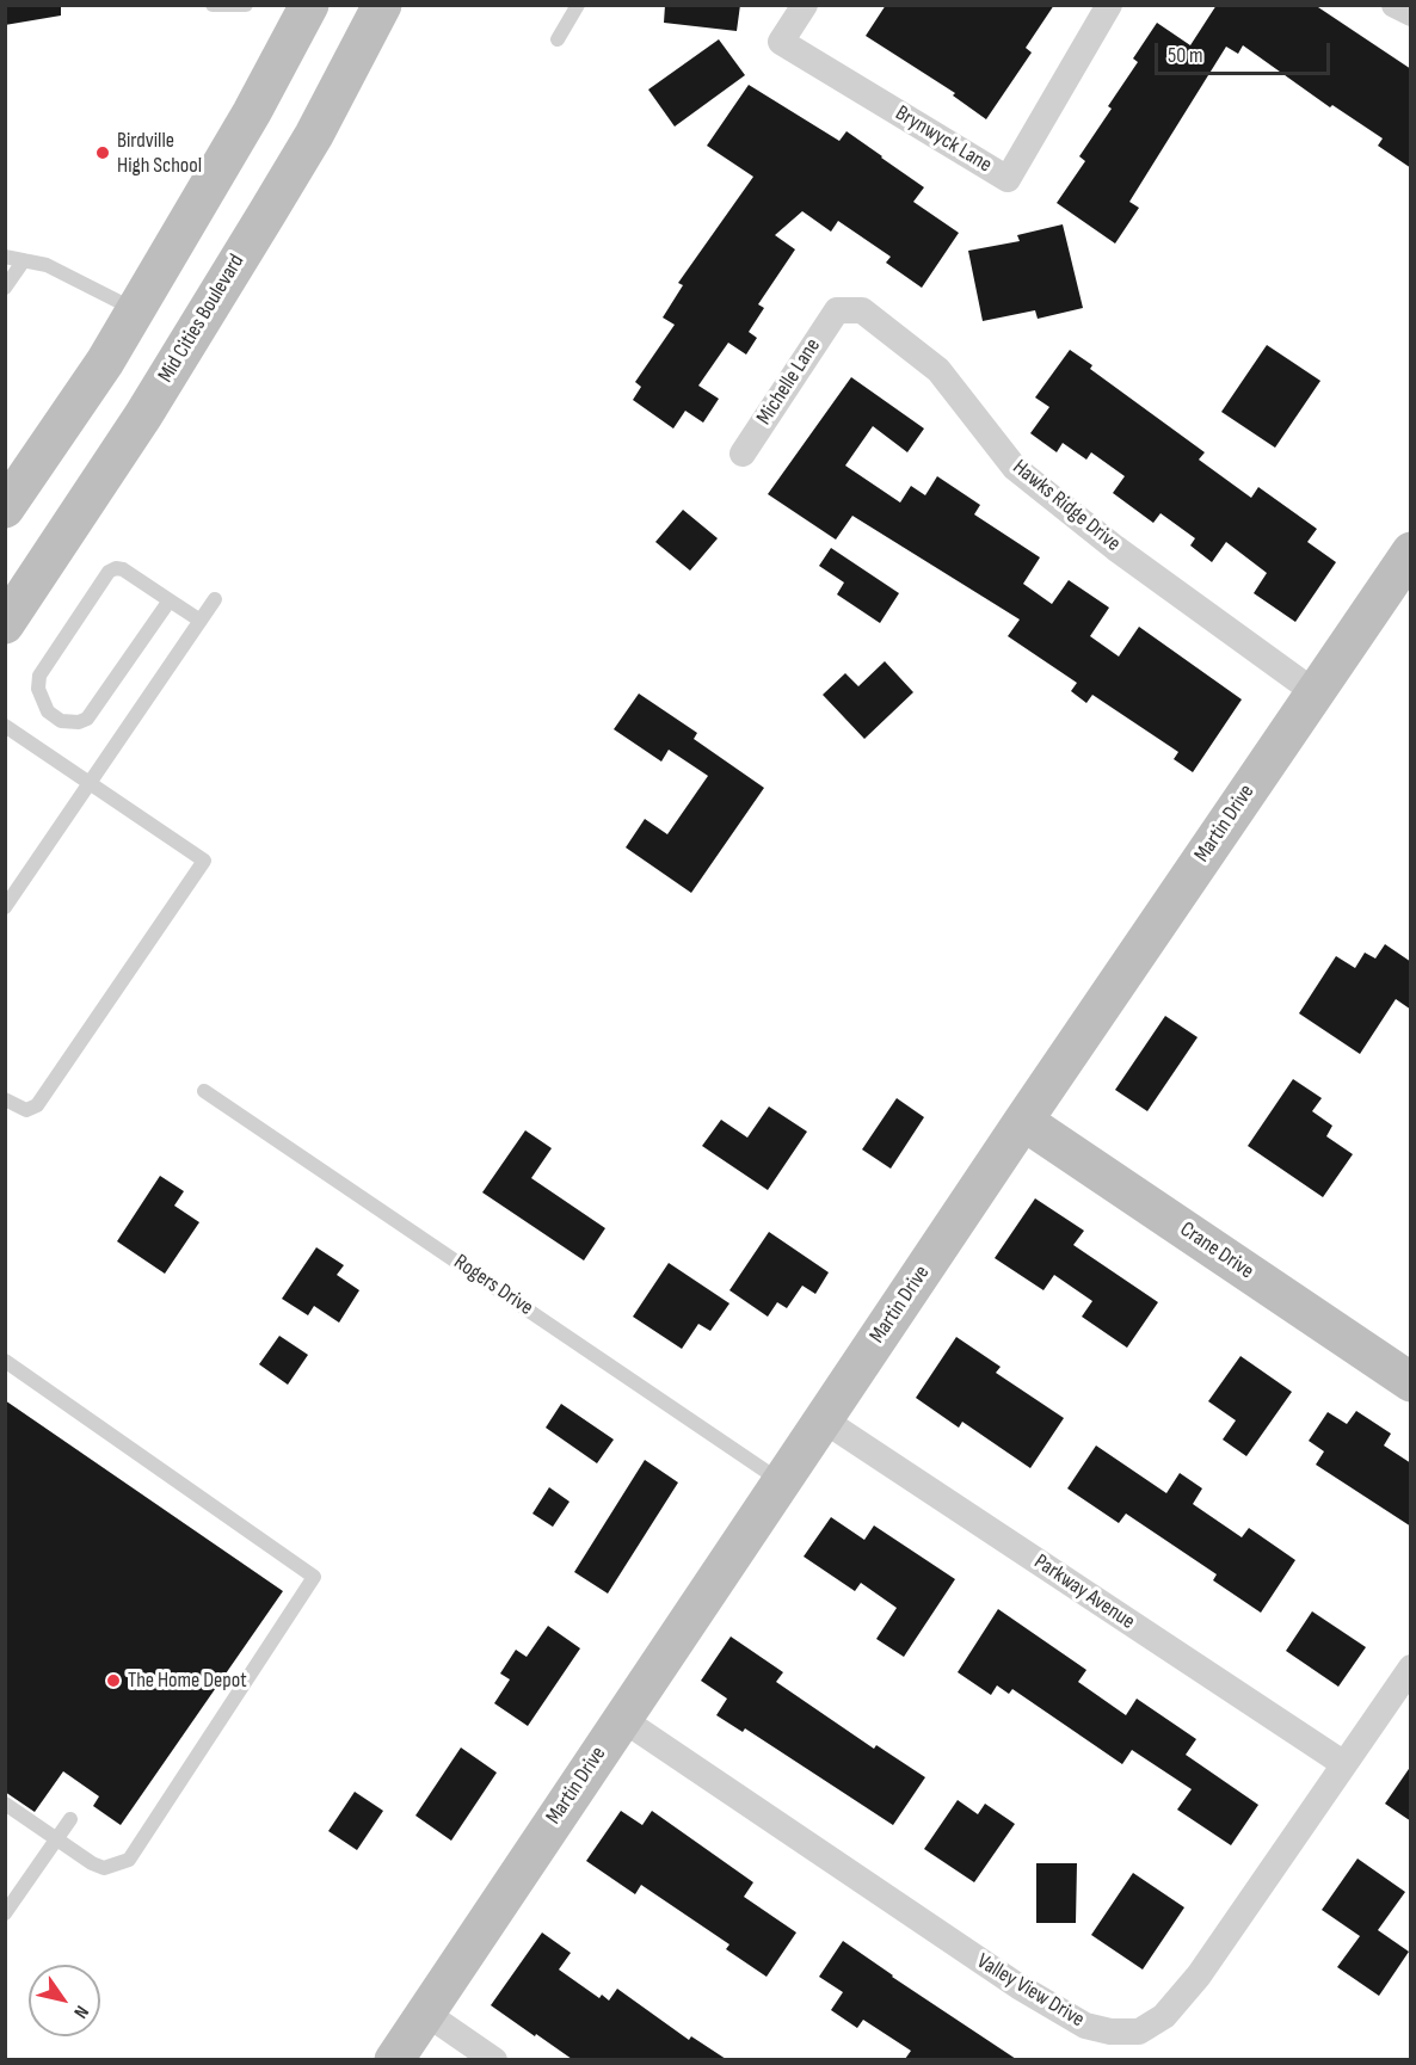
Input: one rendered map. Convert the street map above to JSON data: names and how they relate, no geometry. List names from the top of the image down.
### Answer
{
  "streets": {
    "street": [
      "Brynwyck Lane",
      "Mid Cities Boulevard",
      "Michelle Lane",
      "Hawks Ridge Drive",
      "Martin Drive",
      "Crane Drive",
      "Parkway Avenue",
      "Valley View Drive"
    ],
    "lane": ["Rogers Drive"]
  },
  "crossings": [
    ["Michelle Lane", "Hawks Ridge Drive"],
    ["Hawks Ridge Drive", "Martin Drive"],
    ["Martin Drive", "Crane Drive"],
    ["Martin Drive", "Rogers Drive"],
    ["Martin Drive", "Parkway Avenue"],
    ["Martin Drive", "Valley View Drive"],
    ["Parkway Avenue", "Valley View Drive"]
  ],
  "places": ["Birdville High School", "The Home Depot"],
  "scale_bar": "50 m",
  "north": "bottom right"
}
